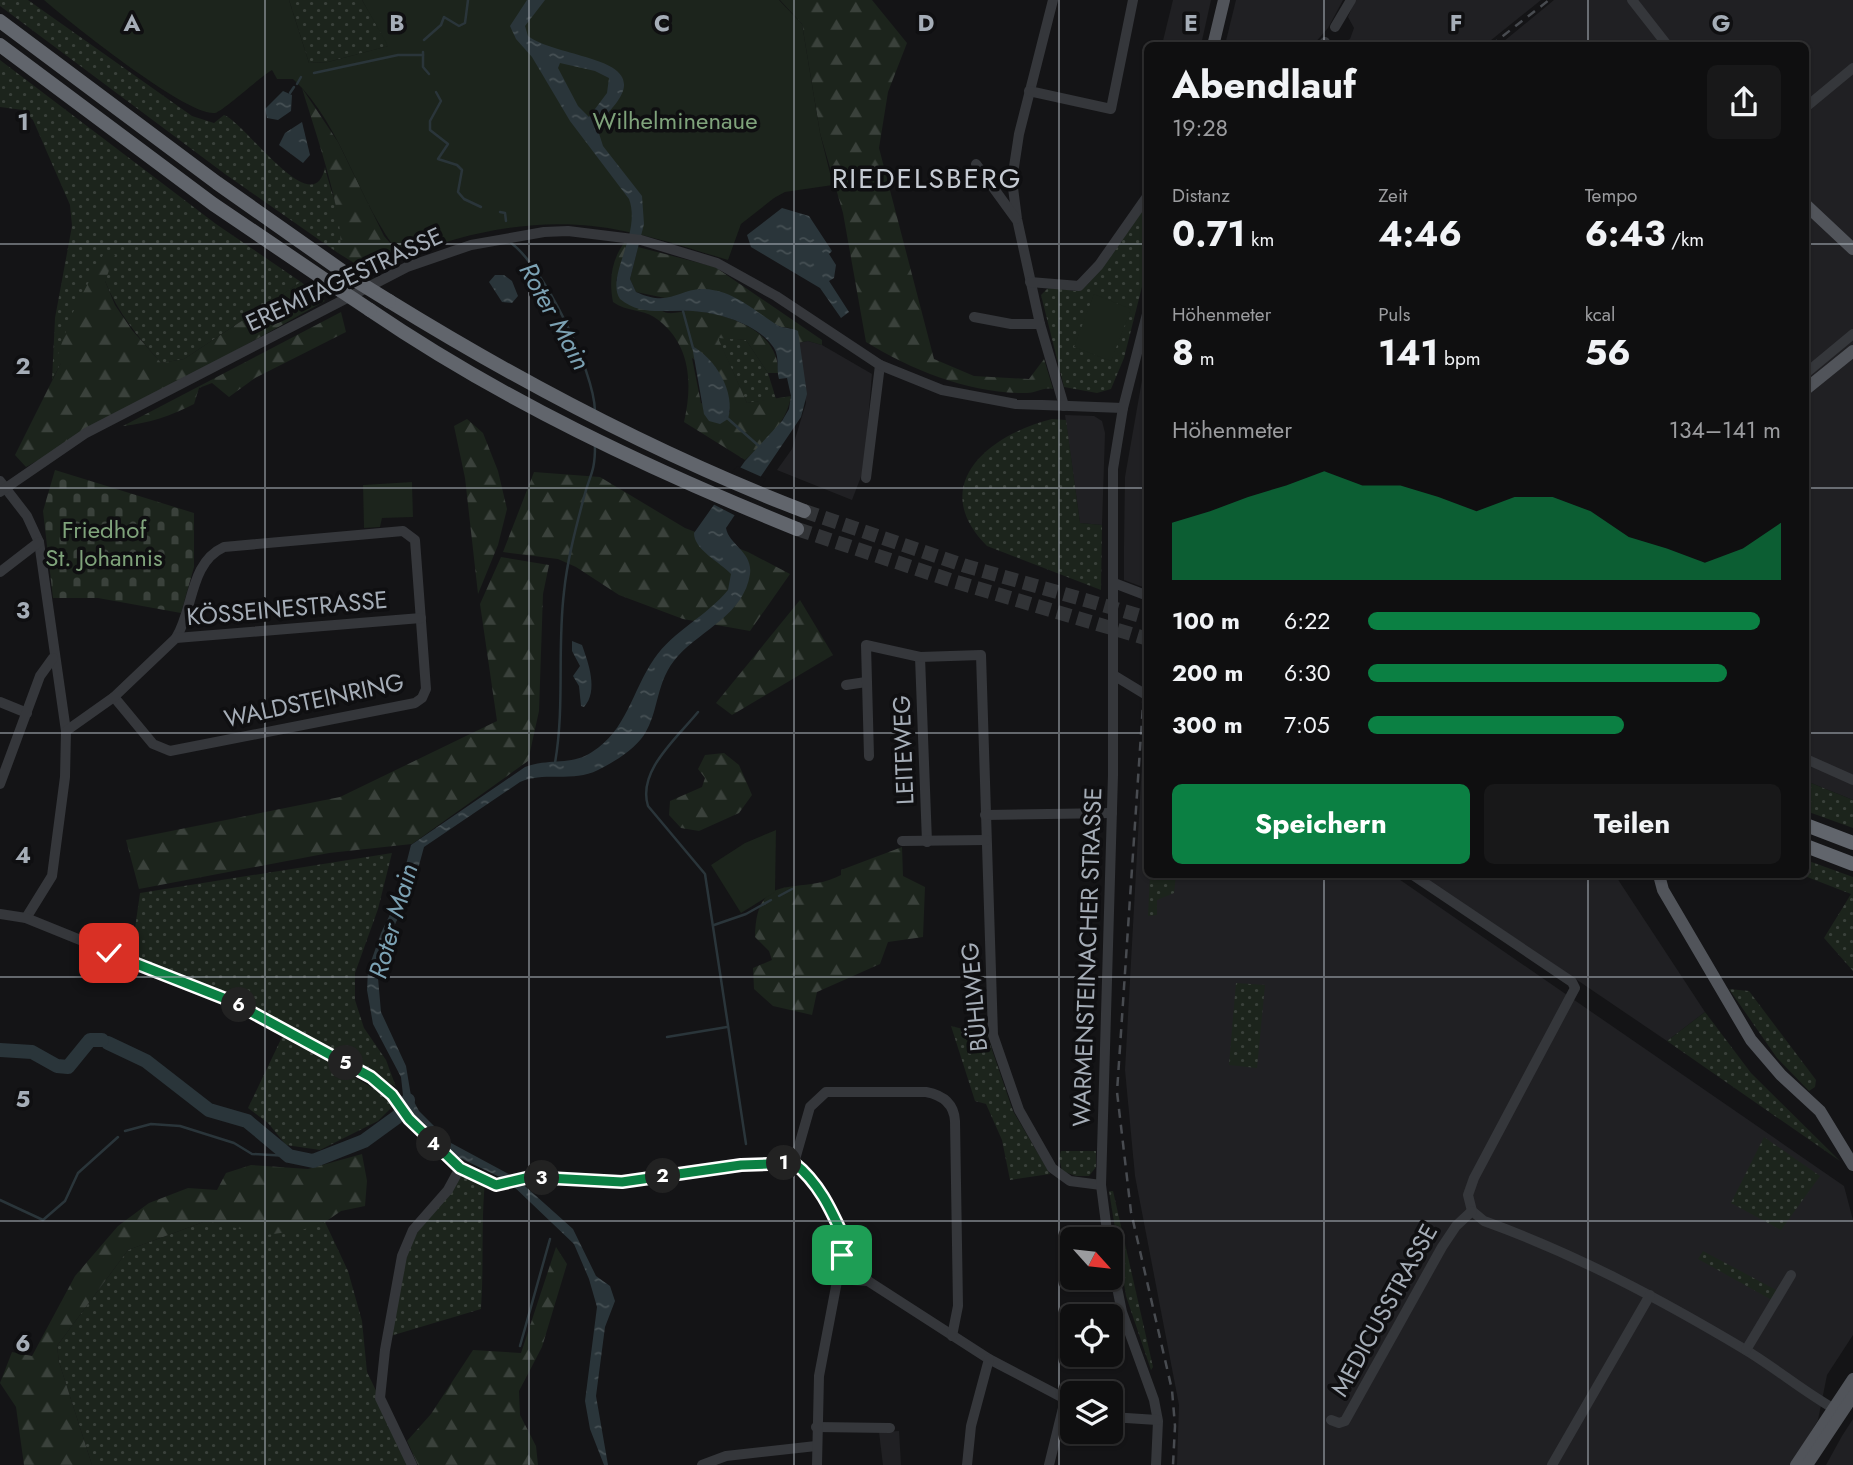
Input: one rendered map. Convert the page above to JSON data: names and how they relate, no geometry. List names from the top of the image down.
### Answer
{
  "streets": {
    "street": [
      "EREMITAGESTRASSE",
      "KÖSSEINESTRASSE",
      "WALDSTEINRING",
      "LEITEWEG",
      "WARMENSTEINACHER STRASSE",
      "BÜHLWEG",
      "MEDICUSSTRASSE"
    ]
  },
  "crossings": [
    ["EREMITAGESTRASSE", "WARMENSTEINACHER STRASSE"],
    ["KÖSSEINESTRASSE", "WALDSTEINRING"],
    ["LEITEWEG", "BÜHLWEG"],
    ["WARMENSTEINACHER STRASSE", "BÜHLWEG"]
  ],
  "districts": ["RIEDELSBERG"],
  "water": ["Roter Main"],
  "parks": ["Wilhelminenaue", "Friedhof St. Johannis"],
  "north": "bottom right",
  "page": {
    "heading": ["Abendlauf", "19:28"],
    "stats": [
      ["Distanz", "0.71 km"],
      ["Zeit", "4:46"],
      ["Tempo", "6:43 /km"],
      ["Höhenmeter", "8 m"],
      ["Puls", "141 bpm"],
      ["kcal", "56"]
    ],
    "chart": ["Höhenmeter", "134–141 m"],
    "list": [
      {
        "name": "100 m",
        "note": "6:22"
      },
      {
        "name": "200 m",
        "note": "6:30"
      },
      {
        "name": "300 m",
        "note": "7:05"
      }
    ],
    "buttons": ["Speichern", "Teilen"],
    "pins": [
      "6",
      "5",
      "4",
      "1",
      "2",
      "3"
    ]
  },
  "grid": {
    "columns": [
      "A",
      "B",
      "C",
      "D",
      "E",
      "F",
      "G"
    ],
    "rows": [
      "1",
      "2",
      "3",
      "4",
      "5",
      "6"
    ]
  }
}
